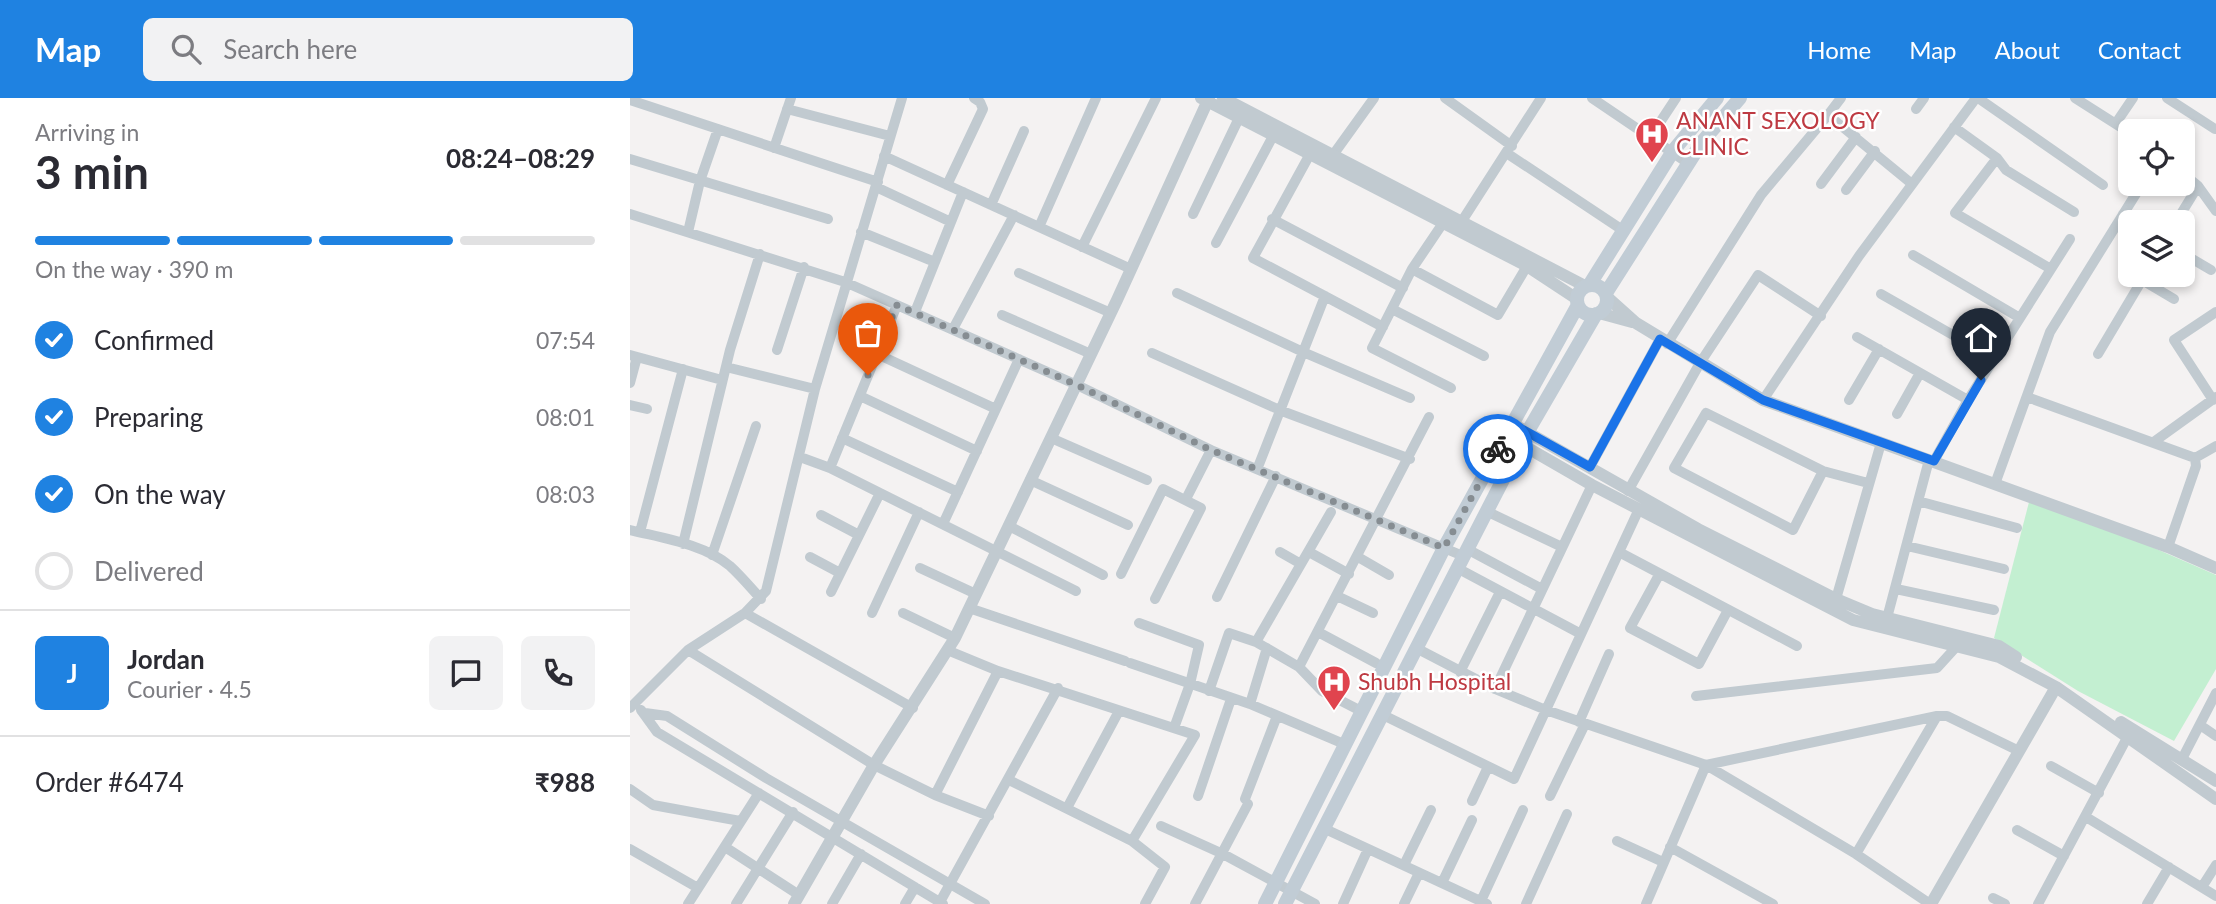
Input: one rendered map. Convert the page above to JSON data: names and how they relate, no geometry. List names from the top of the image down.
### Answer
{
  "places": {
    "hospital": ["ANANT SEXOLOGY CLINIC", "Shubh Hospital"]
  },
  "page": {
    "header": "Map",
    "search": "Search here",
    "nav": [
      "Home",
      "Map",
      "About",
      "Contact"
    ],
    "heading": ["3 min", "Arriving in", "08:24–08:29"],
    "panel": [
      "Jordan",
      "Courier · 4.5",
      "Order #6474",
      "₹988"
    ],
    "bar": "On the way · 390 m",
    "list": [
      ["Confirmed", "07:54"],
      ["Preparing", "08:01"],
      ["On the way", "08:03"],
      "Delivered"
    ],
    "round": "J"
  }
}
